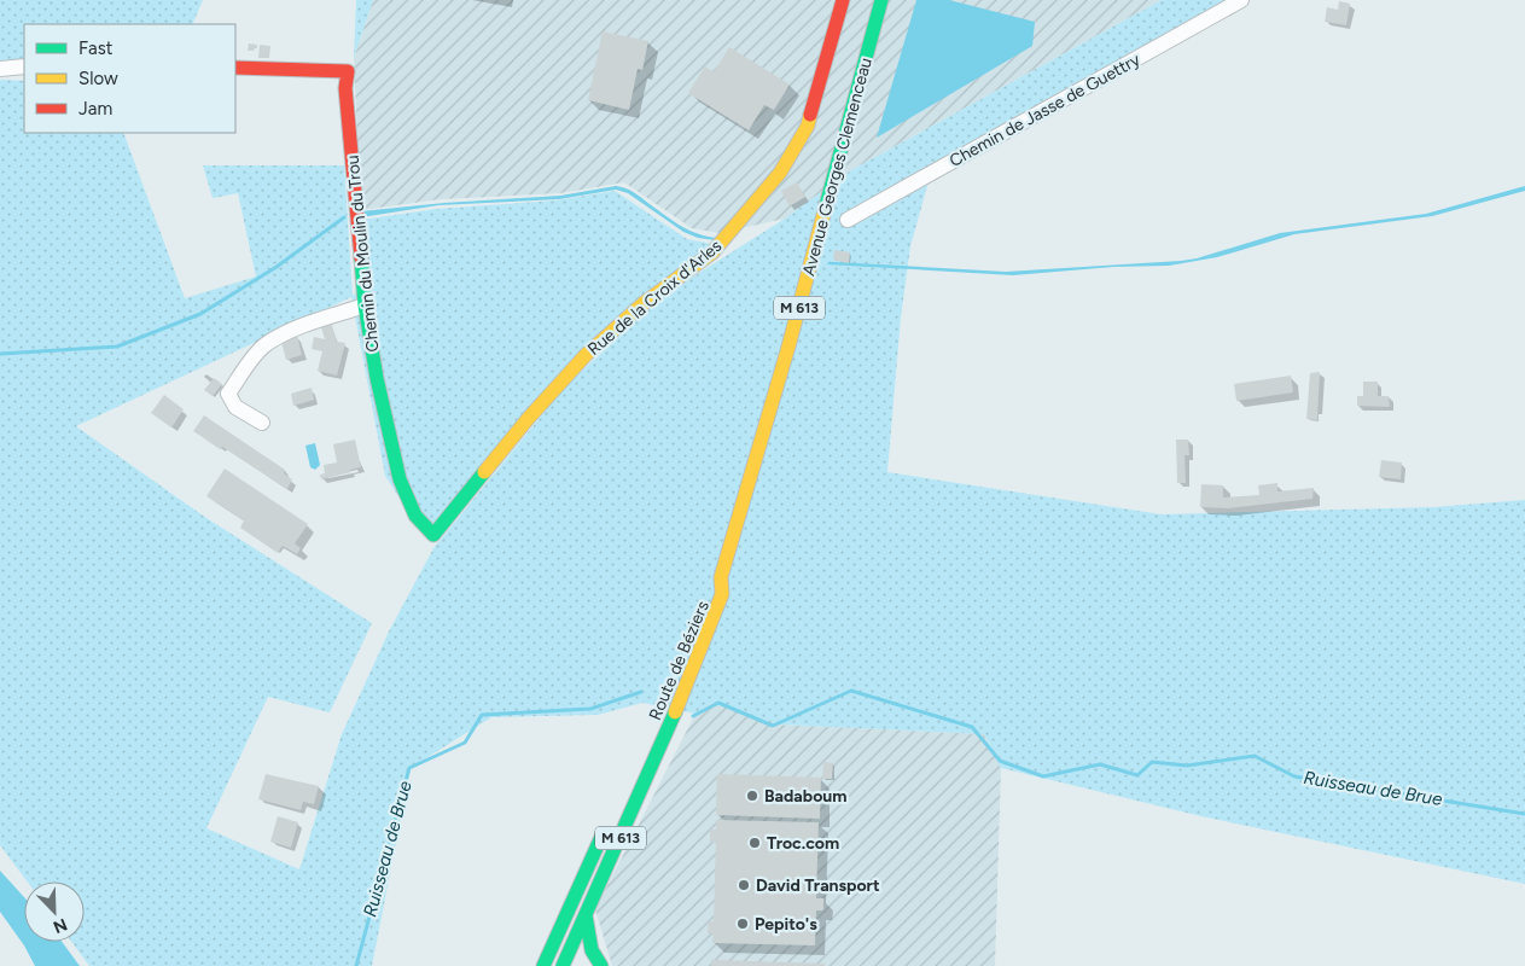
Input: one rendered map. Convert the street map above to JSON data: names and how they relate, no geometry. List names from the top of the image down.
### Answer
{
  "streets": {
    "street": [
      "Chemin de Jasse de Guettry",
      "Avenue Georges Clemenceau",
      "Chemin du Moulin du Trou",
      "Rue de la Croix d'Arles",
      "M 613",
      "Route de Béziers"
    ]
  },
  "crossings": [
    ["Avenue Georges Clemenceau", "Route de Béziers"],
    ["Chemin du Moulin du Trou", "Rue de la Croix d'Arles"]
  ],
  "water": ["Ruisseau de Brue"],
  "places": [
    "Badaboum",
    "Troc.com",
    "David Transport",
    "Pepito's"
  ],
  "legend": ["Fast", "Slow", "Jam"],
  "north": "bottom right"
}
